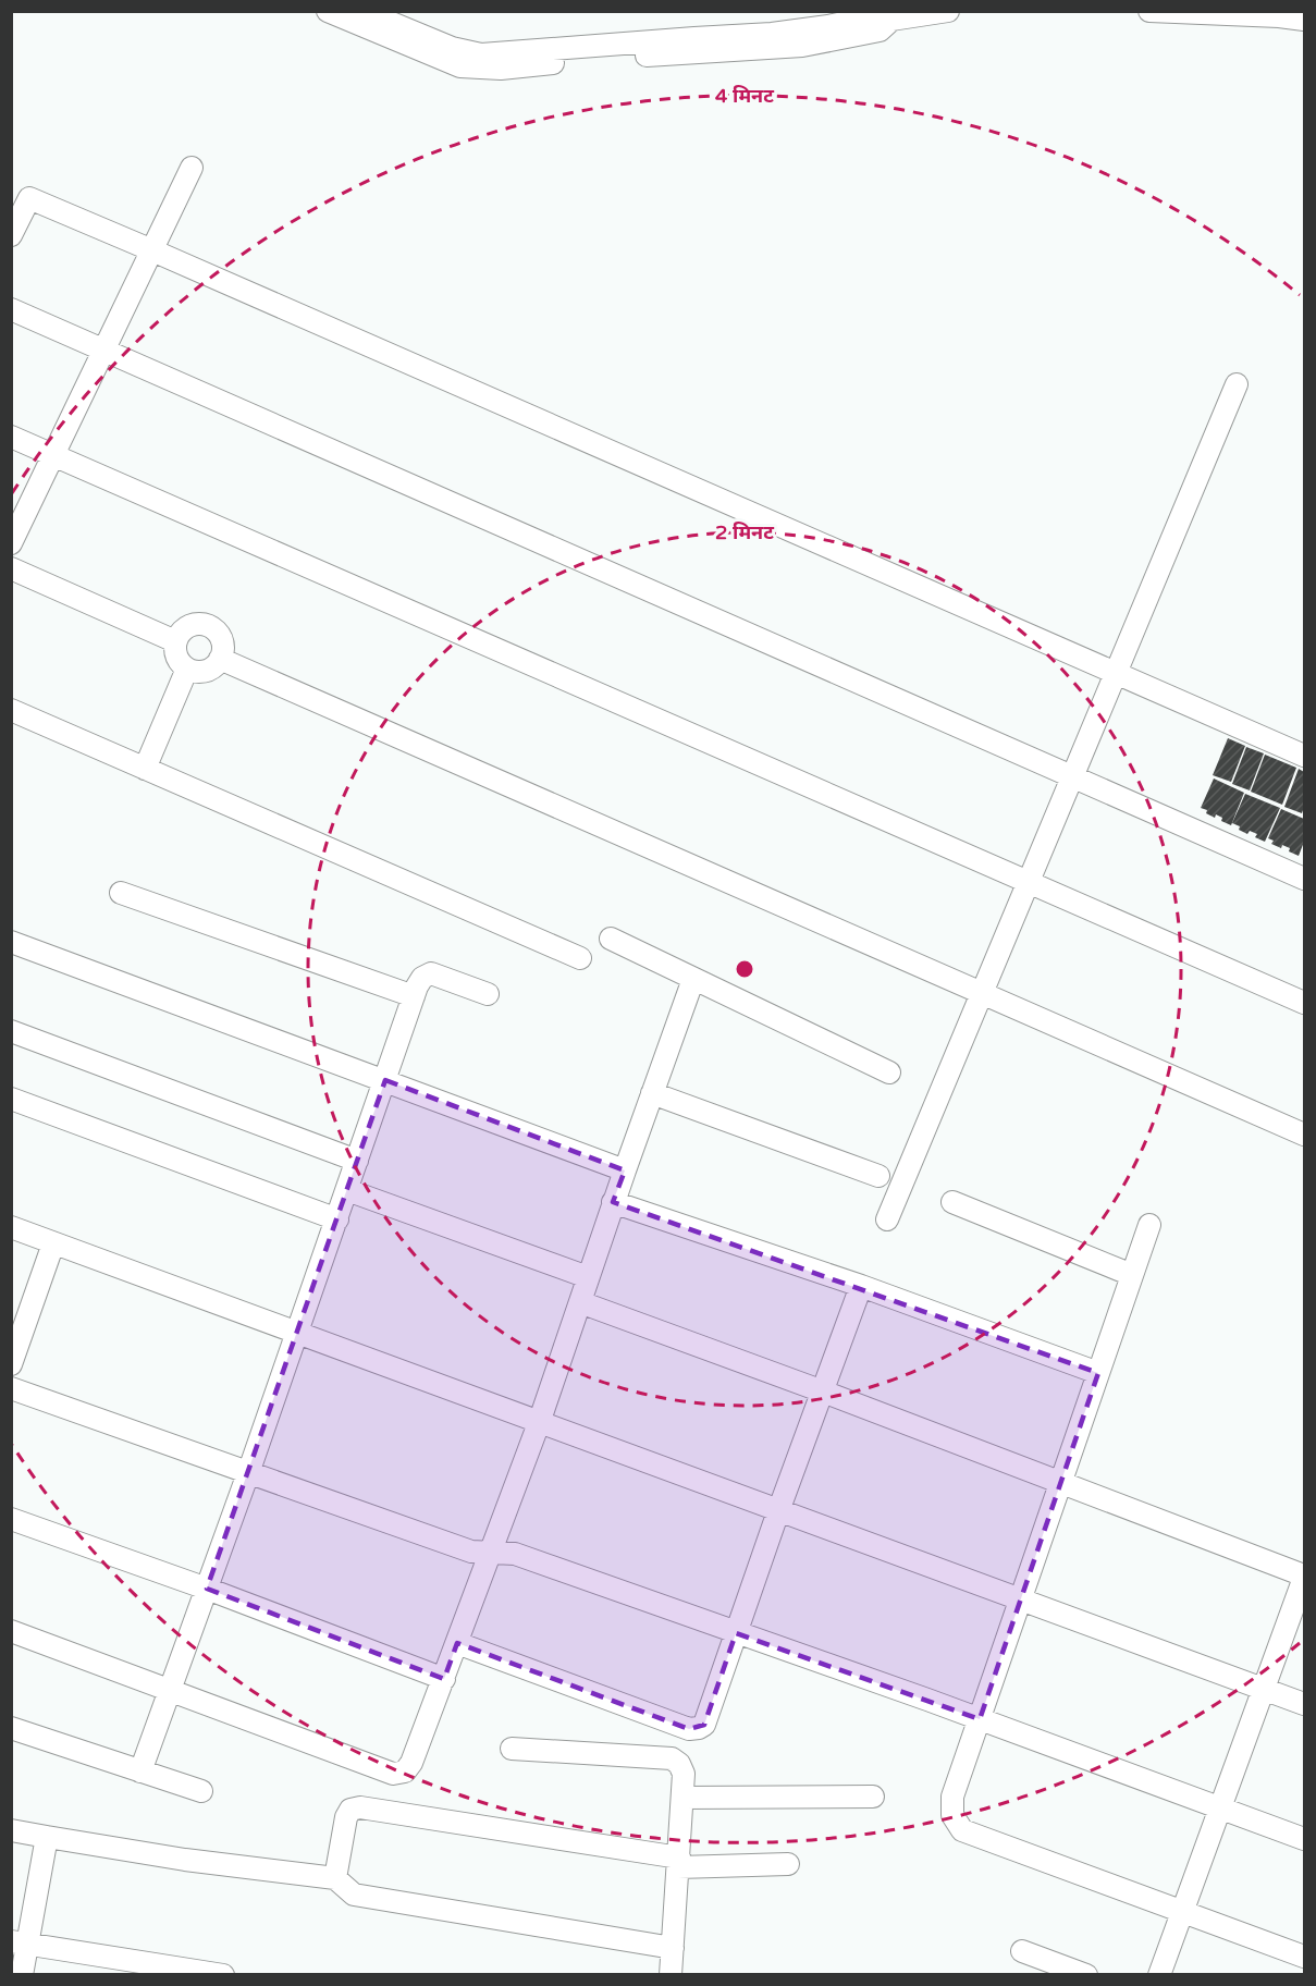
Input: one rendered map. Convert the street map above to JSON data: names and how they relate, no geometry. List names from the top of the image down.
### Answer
{
  "rings": ["4 मिनट", "2 मिनट"]
}
